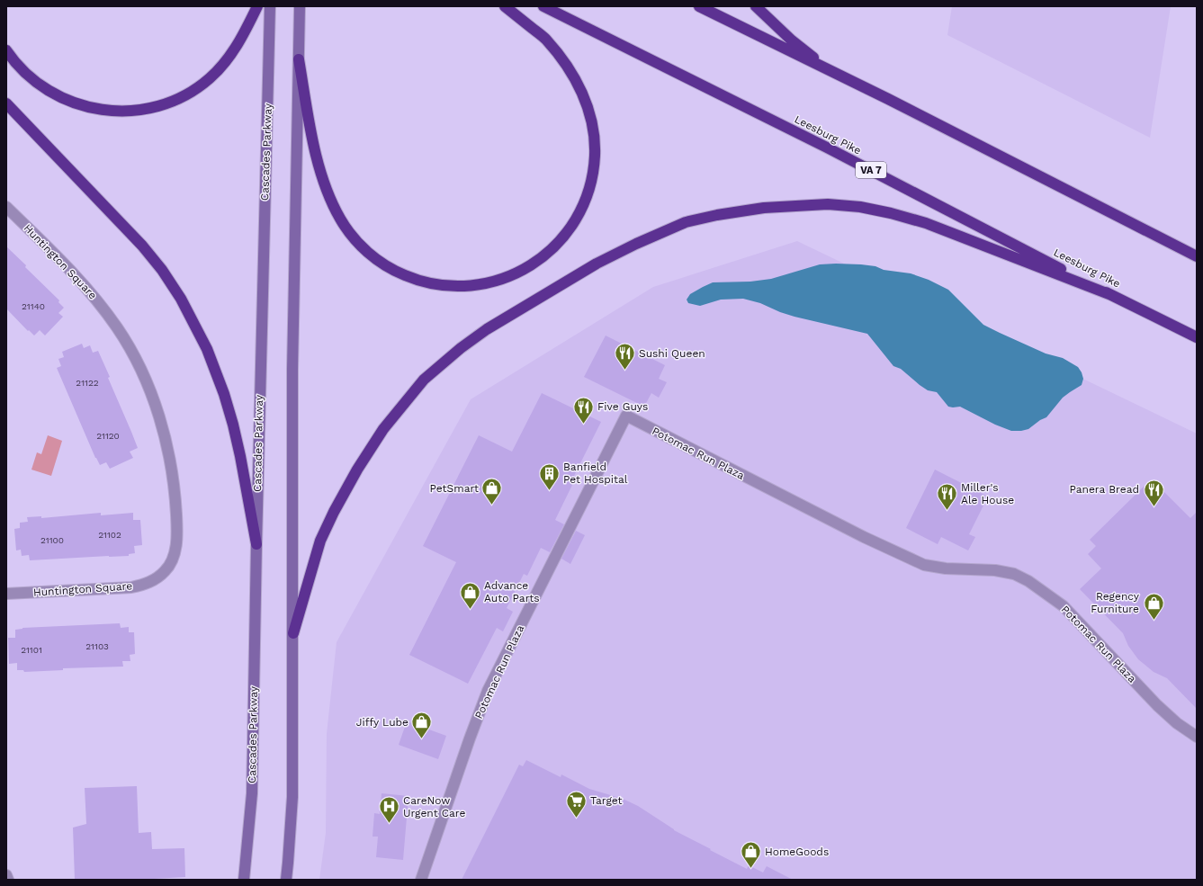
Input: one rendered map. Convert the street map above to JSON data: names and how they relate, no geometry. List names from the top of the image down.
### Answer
{
  "streets": {
    "highway": ["Leesburg Pike", "VA 7"],
    "main road": ["Cascades Parkway"],
    "street": ["Huntington Square", "Potomac Run Plaza"]
  },
  "places": {
    "restaurant": [
      "Sushi Queen",
      "Five Guys",
      "Panera Bread",
      "Miller's Ale House"
    ],
    "building": ["Banfield Pet Hospital"],
    "shop": [
      "PetSmart",
      "Advance Auto Parts",
      "Regency Furniture",
      "Jiffy Lube",
      "HomeGoods"
    ],
    "supermarket": ["Target"],
    "hospital": ["CareNow Urgent Care"]
  },
  "house_numbers": [
    "21140",
    "21122",
    "21120",
    "21102",
    "21100",
    "21103",
    "21101"
  ]
}
